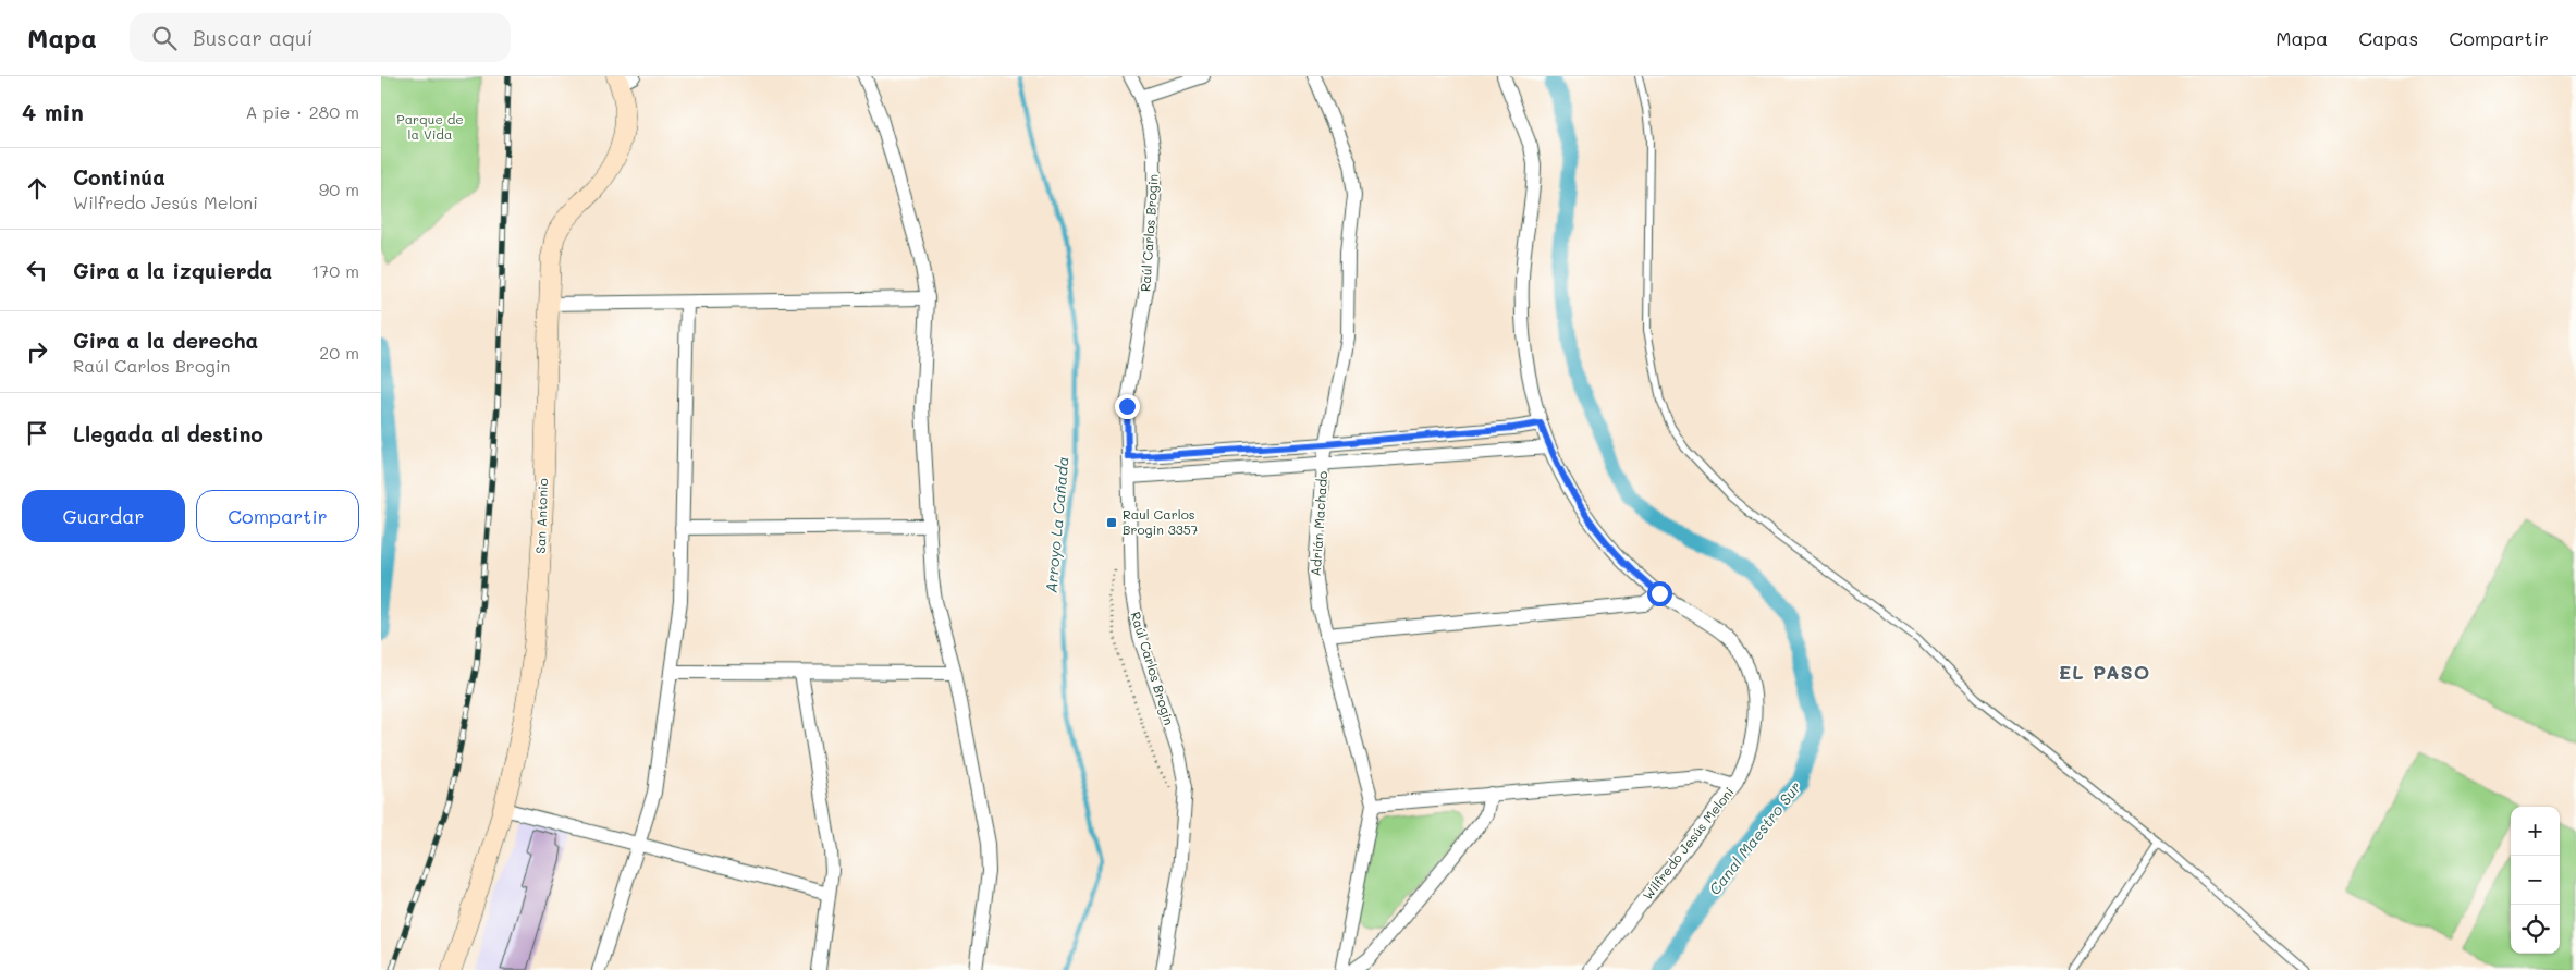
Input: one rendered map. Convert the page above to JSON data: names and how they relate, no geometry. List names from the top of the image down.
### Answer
{
  "streets": {
    "main road": ["San Antonio"],
    "street": ["Raúl Carlos Brogin", "Adrián Machado", "Wilfredo Jesús Meloni"]
  },
  "districts": ["EL PASO"],
  "water": ["Arroyo La Cañada", "Canal Maestro Sur"],
  "parks": ["Parque de la Vida"],
  "places": {
    "transit": ["Raul Carlos Brogin 3357"]
  },
  "page": {
    "header": "Mapa",
    "search": "Buscar aquí",
    "nav": ["Mapa", "Capas", "Compartir"],
    "heading": ["4 min", "A pie · 280 m"],
    "list": [
      ["Continúa", "Wilfredo Jesús Meloni", "90 m"],
      ["Gira a la izquierda", "170 m"],
      ["Gira a la derecha", "Raúl Carlos Brogin", "20 m"],
      "Llegada al destino"
    ],
    "buttons": ["Guardar", "Compartir"],
    "map_buttons": ["+", "−"]
  }
}
